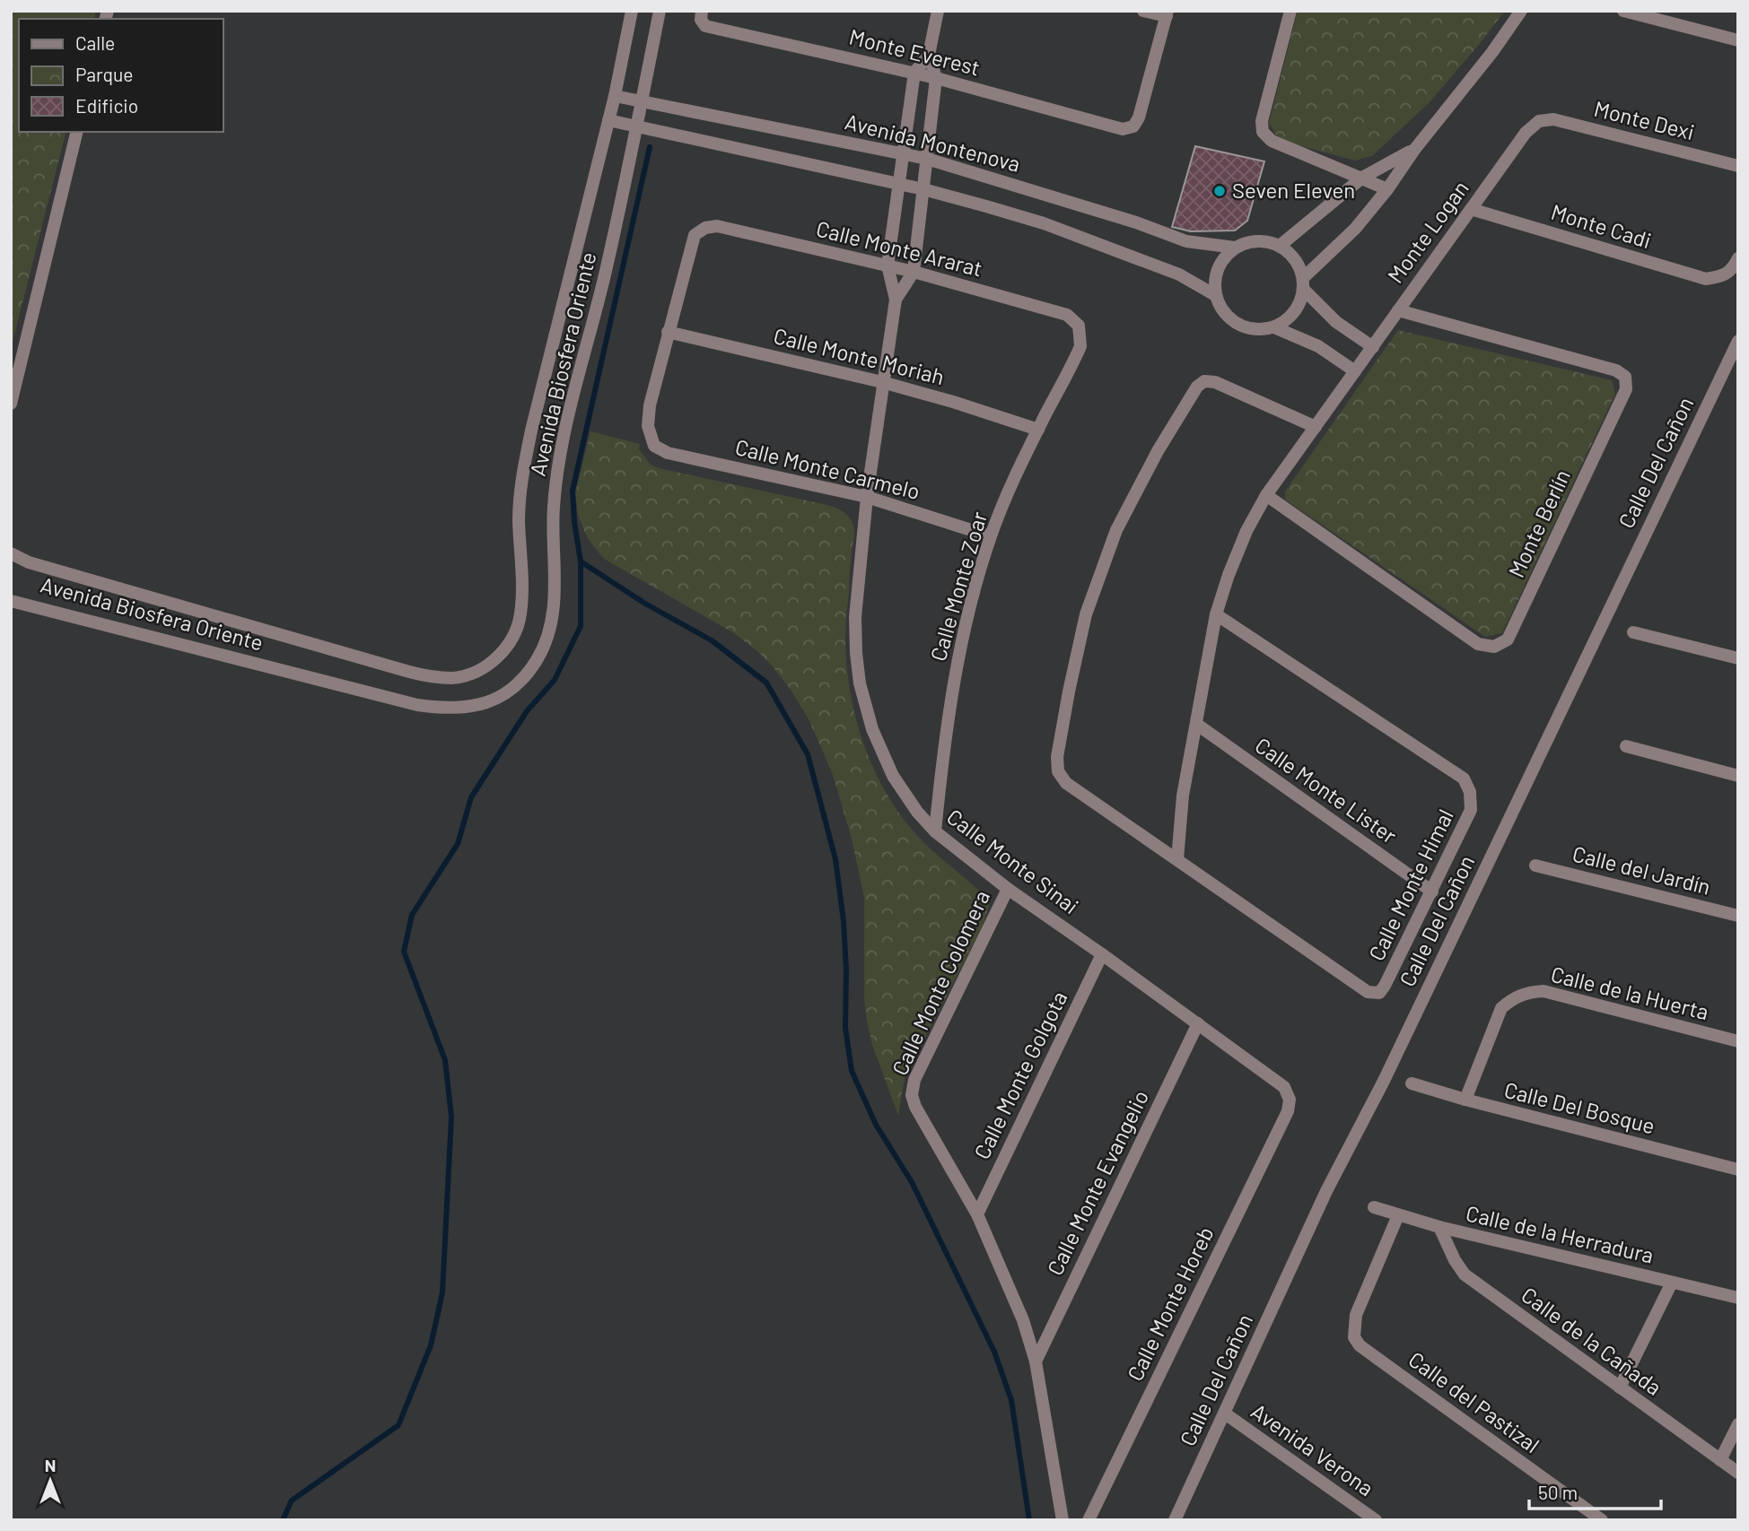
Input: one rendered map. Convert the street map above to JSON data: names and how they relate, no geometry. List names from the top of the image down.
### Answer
{
  "streets": {
    "street": [
      "Monte Everest",
      "Monte Dexi",
      "Avenida Montenova",
      "Monte Cadi",
      "Monte Logan",
      "Calle Monte Ararat",
      "Calle Monte Moriah",
      "Avenida Biosfera Oriente",
      "Calle Del Cañon",
      "Calle Monte Carmelo",
      "Monte Berlín",
      "Calle Monte Zoar",
      "Calle Monte Lister",
      "Calle Monte Sinai",
      "Calle del Jardín",
      "Calle Monte Himal",
      "Calle Monte Colomera",
      "Calle de la Huerta",
      "Calle Monte Golgota",
      "Calle Del Bosque",
      "Calle Monte Evangelio",
      "Calle de la Herradura",
      "Calle Monte Horeb",
      "Calle de la Cañada",
      "Calle del Pastizal",
      "Avenida Verona"
    ]
  },
  "crossings": [
    ["Monte Dexi", "Monte Logan"],
    ["Avenida Montenova", "Avenida Biosfera Oriente"],
    ["Monte Cadi", "Monte Logan"],
    ["Monte Logan", "Monte Berlín"],
    ["Monte Logan", "Calle Monte Lister"],
    ["Monte Logan", "Calle Monte Himal"],
    ["Calle Monte Ararat", "Calle Monte Moriah"],
    ["Calle Monte Ararat", "Calle Monte Carmelo"],
    ["Calle Monte Ararat", "Calle Monte Zoar"],
    ["Calle Monte Moriah", "Calle Monte Carmelo"],
    ["Calle Monte Moriah", "Calle Monte Zoar"],
    ["Calle Monte Moriah", "Calle Monte Sinai"],
    ["Calle Del Cañon", "Avenida Verona"],
    ["Calle Monte Carmelo", "Calle Monte Zoar"],
    ["Calle Monte Carmelo", "Calle Monte Sinai"],
    ["Calle Monte Zoar", "Calle Monte Sinai"],
    ["Calle Monte Lister", "Calle Monte Himal"],
    ["Calle Monte Sinai", "Calle Monte Colomera"],
    ["Calle Monte Sinai", "Calle Monte Golgota"],
    ["Calle Monte Sinai", "Calle Monte Evangelio"],
    ["Calle Monte Sinai", "Calle Monte Horeb"],
    ["Calle Monte Colomera", "Calle Monte Golgota"],
    ["Calle de la Huerta", "Calle Del Bosque"],
    ["Calle de la Herradura", "Calle de la Cañada"],
    ["Calle de la Herradura", "Calle del Pastizal"]
  ],
  "places": ["Seven Eleven"],
  "legend": ["Calle", "Parque", "Edificio"],
  "scale_bar": "50 m",
  "north": "top"
}
